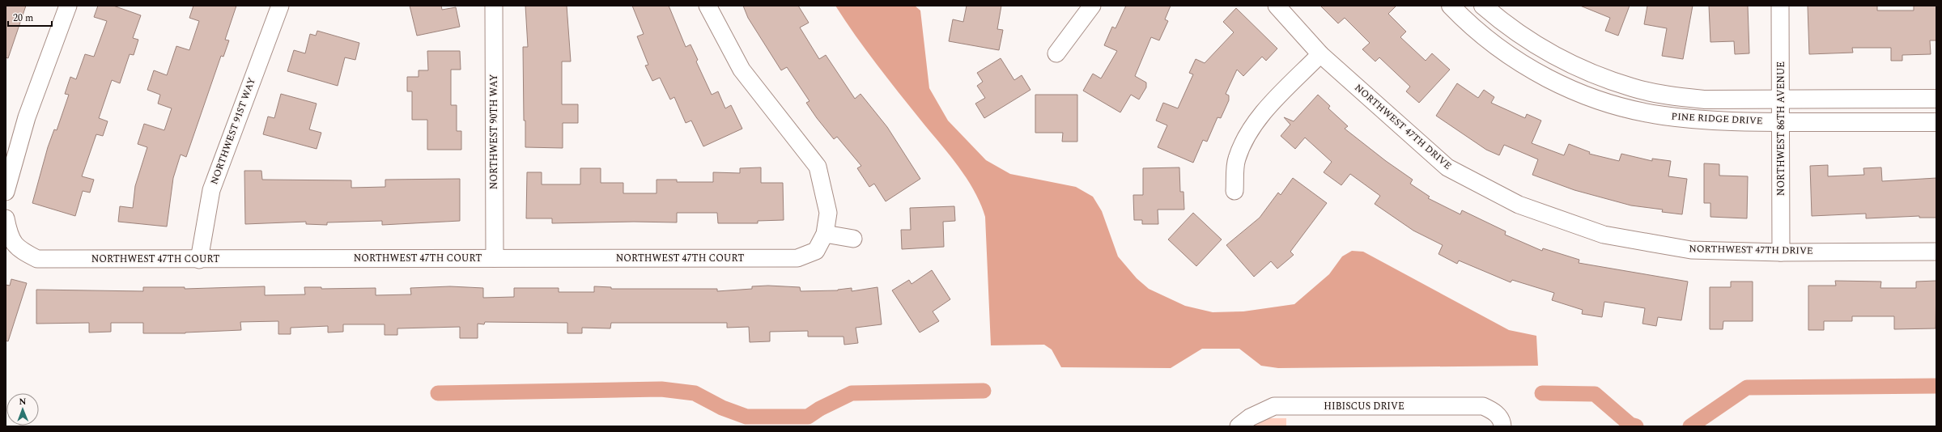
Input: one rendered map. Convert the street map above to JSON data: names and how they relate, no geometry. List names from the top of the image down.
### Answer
{
  "streets": {
    "street": [
      "PINE RIDGE DRIVE",
      "NORTHWEST 47TH DRIVE",
      "NORTHWEST 86TH AVENUE",
      "NORTHWEST 91ST WAY",
      "NORTHWEST 90TH WAY",
      "NORTHWEST 47TH COURT",
      "HIBISCUS DRIVE"
    ]
  },
  "crossings": [
    ["PINE RIDGE DRIVE", "NORTHWEST 86TH AVENUE"],
    ["NORTHWEST 47TH DRIVE", "NORTHWEST 86TH AVENUE"],
    ["NORTHWEST 91ST WAY", "NORTHWEST 47TH COURT"],
    ["NORTHWEST 90TH WAY", "NORTHWEST 47TH COURT"]
  ],
  "scale_bar": "20 m",
  "north": "top"
}
